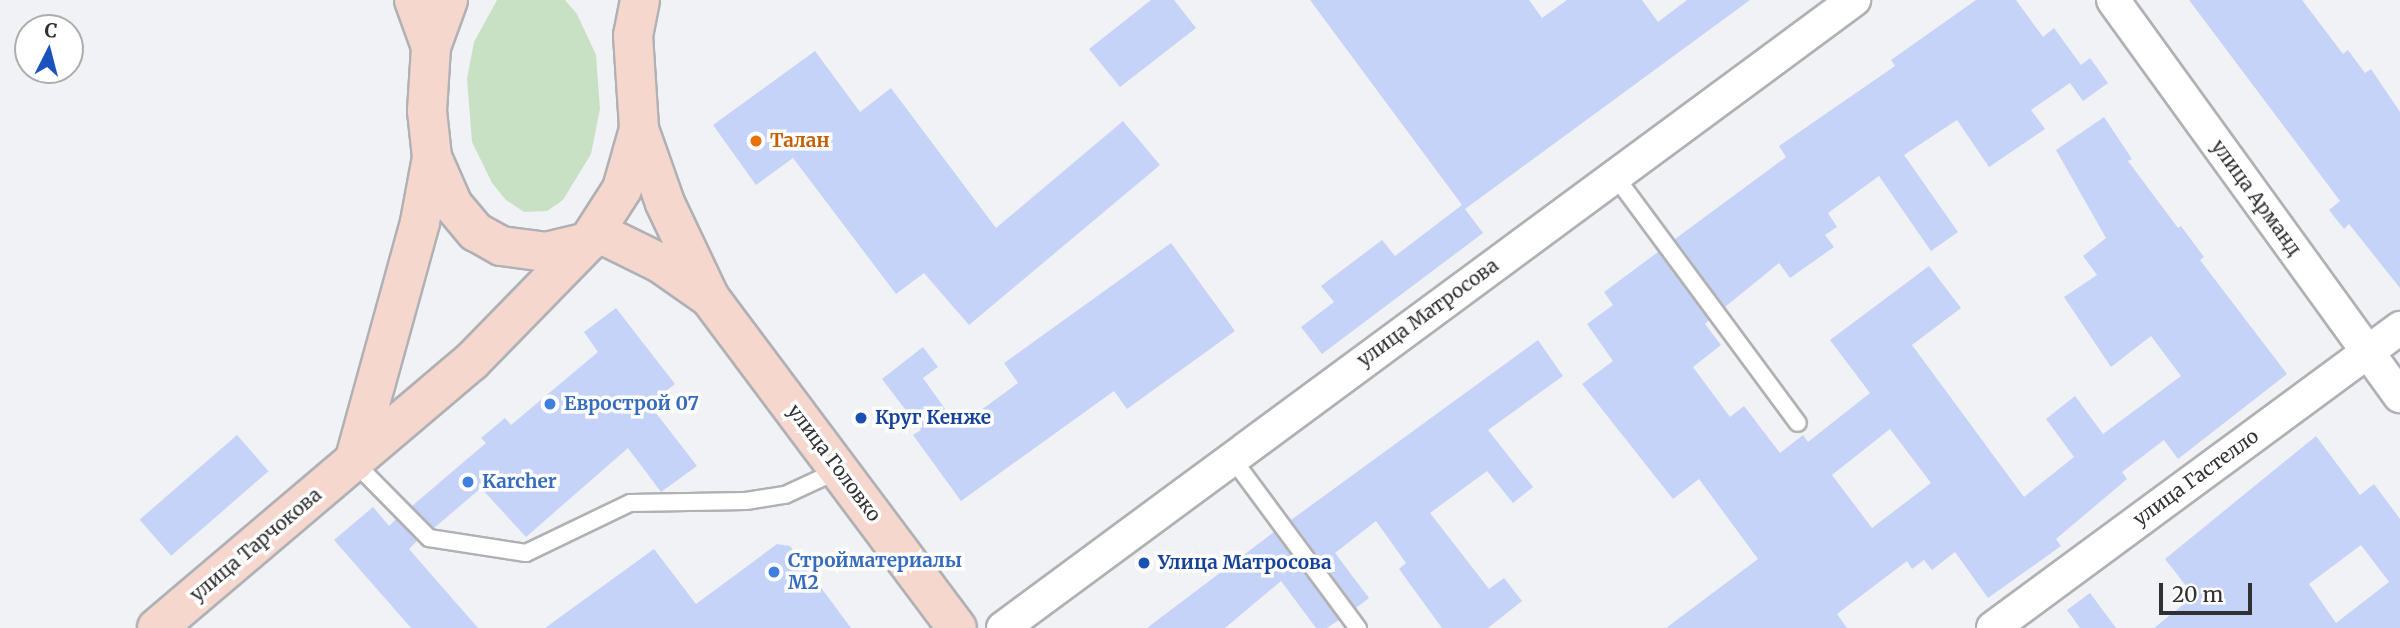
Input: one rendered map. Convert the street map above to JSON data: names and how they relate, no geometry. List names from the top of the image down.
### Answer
{
  "streets": {
    "main road": ["улица Головко", "улица Тарчокова"],
    "street": ["улица Арманд", "улица Матросова", "улица Гастелло"]
  },
  "crossings": [
    ["улица Арманд", "улица Гастелло"]
  ],
  "places": [
    "Талан",
    "Еврострой 07",
    "Круг Кенже",
    "Kаrcher",
    "Улица Матросова",
    "Стройматериалы М2"
  ],
  "scale_bar": "20 m",
  "north": "top"
}
